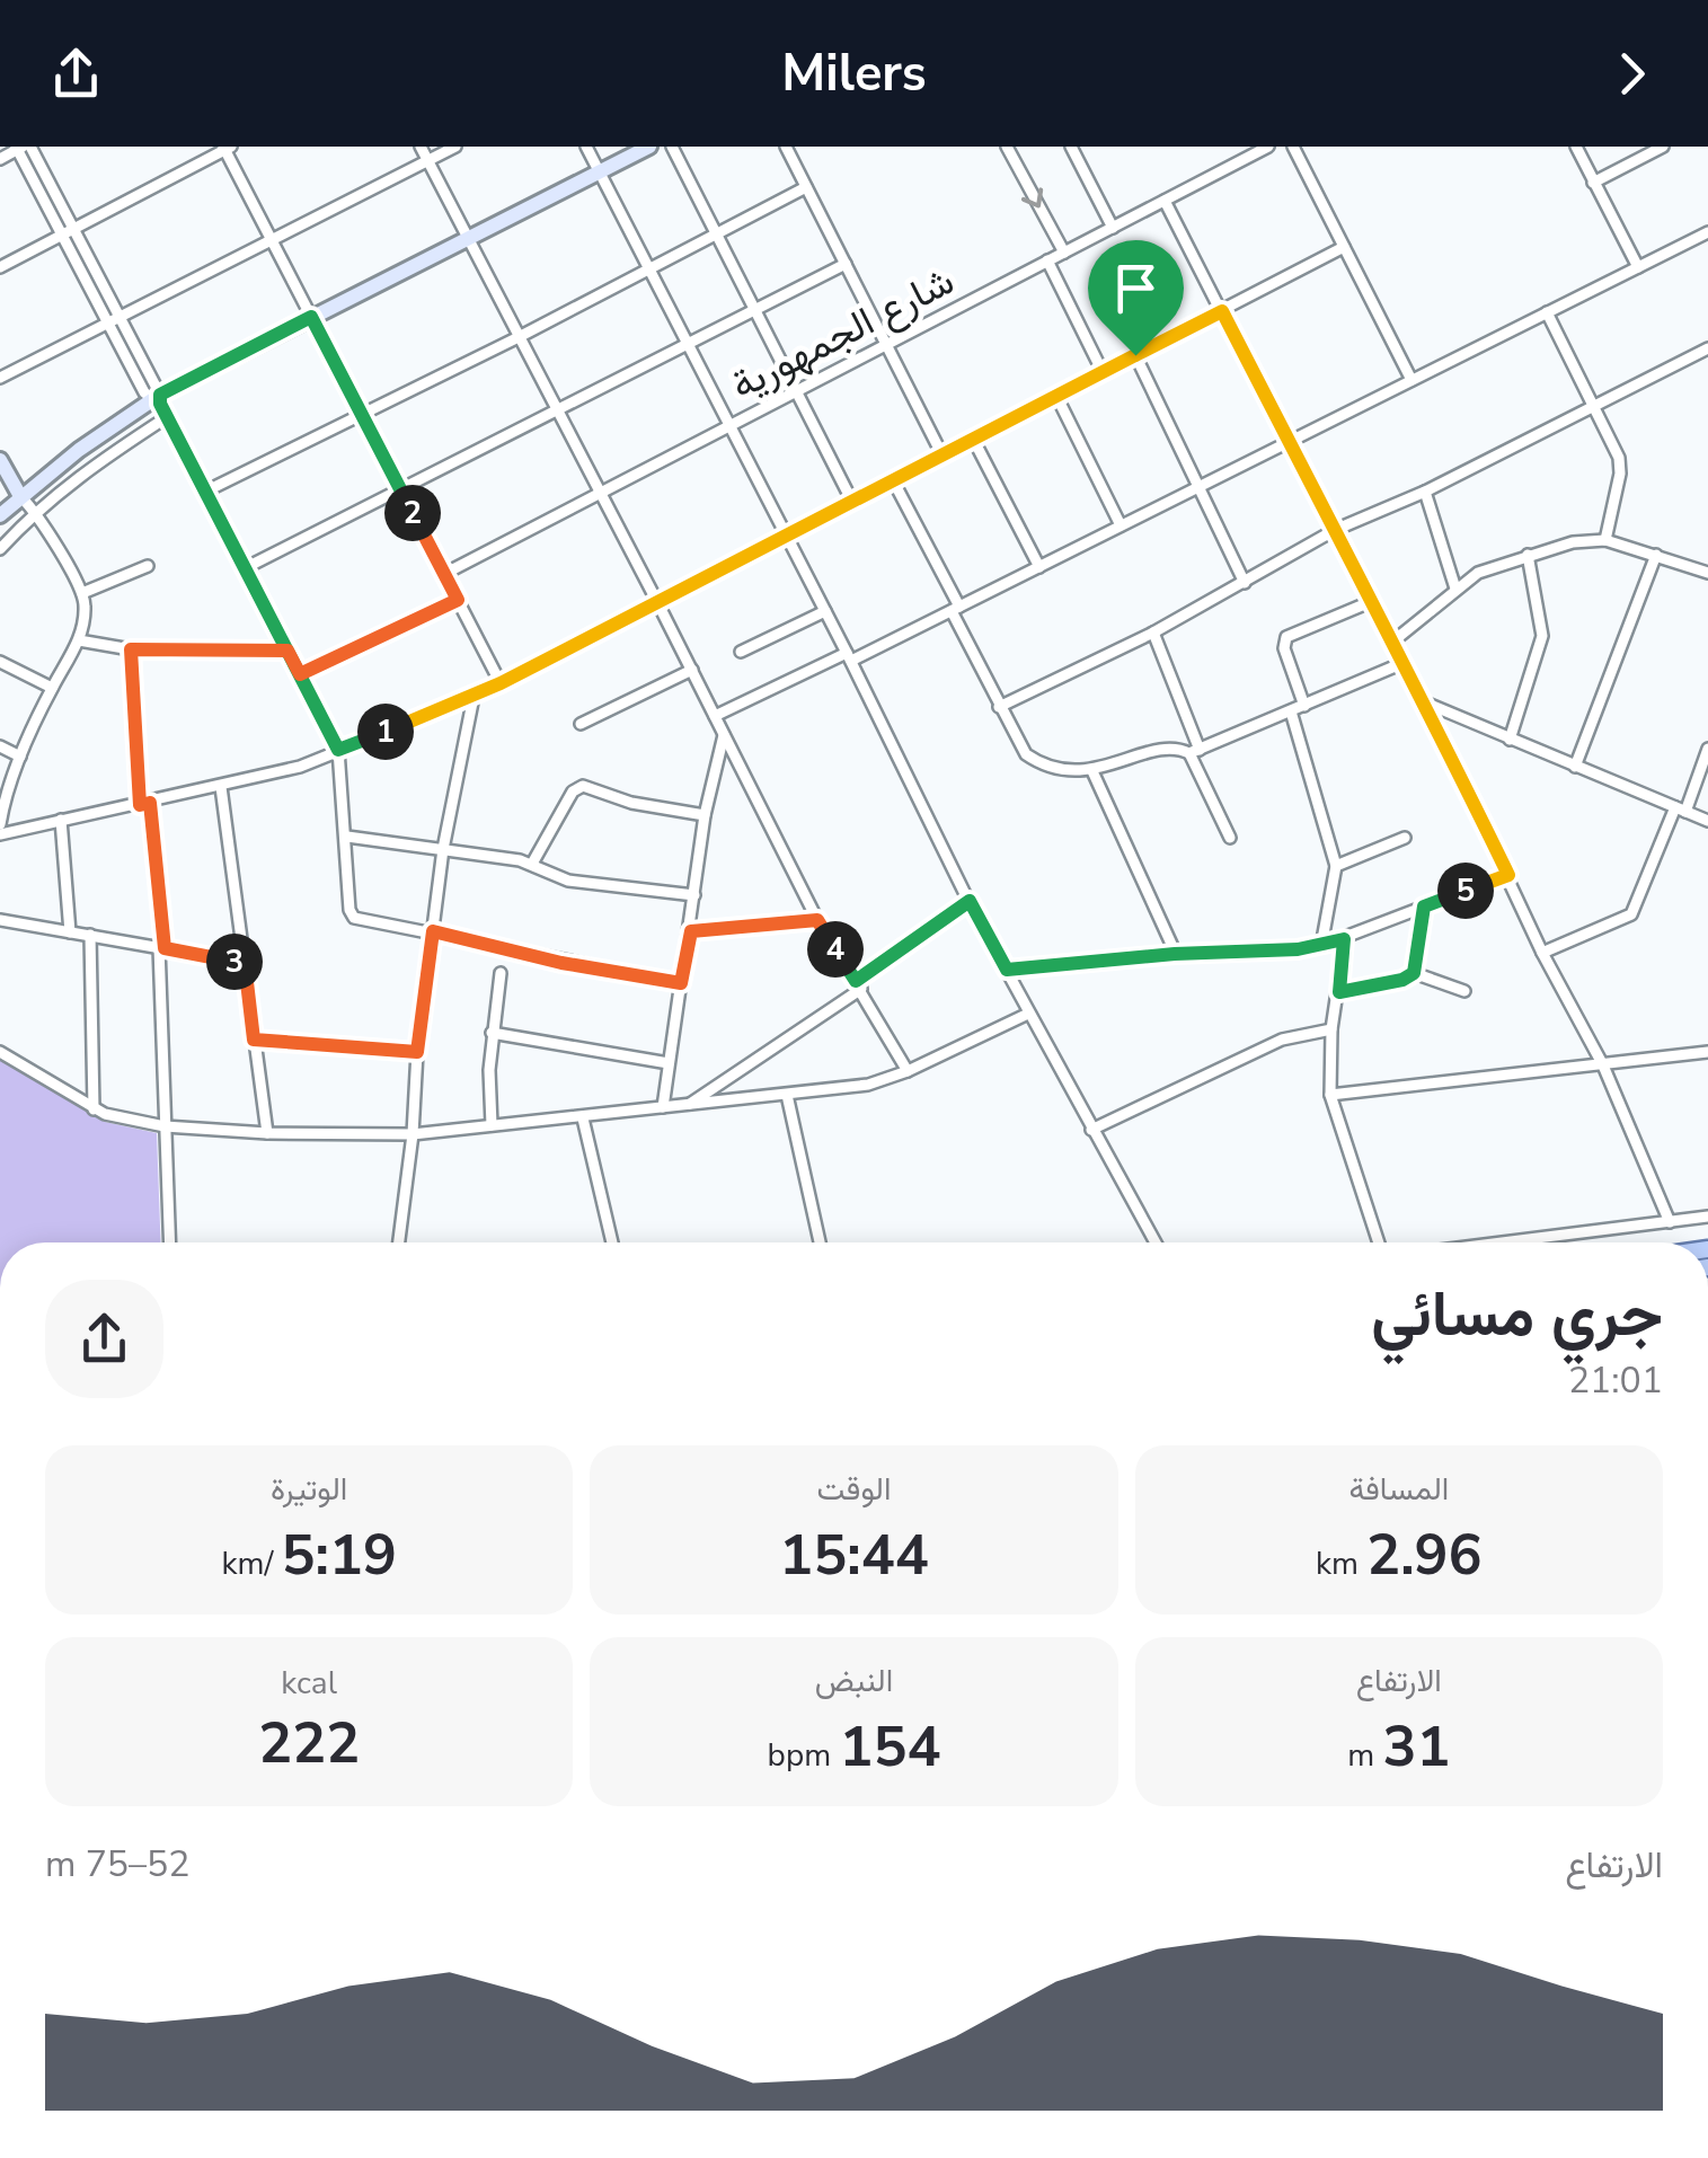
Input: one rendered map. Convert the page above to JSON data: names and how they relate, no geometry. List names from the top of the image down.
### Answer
{
  "streets": {
    "street": ["شارع الجمهورية"]
  },
  "page": {
    "header": "Milers",
    "pins": [
      "2",
      "1",
      "5",
      "4",
      "3"
    ],
    "heading": ["جري مسائي", "21:01"],
    "stats": [
      ["المسافة", "2.96 km"],
      ["الوقت", "15:44"],
      ["الوتيرة", "5:19 /km"],
      ["الارتفاع", "31 m"],
      ["النبض", "154 bpm"],
      ["kcal", "222"]
    ],
    "chart": ["الارتفاع", "52–75 m"]
  }
}
